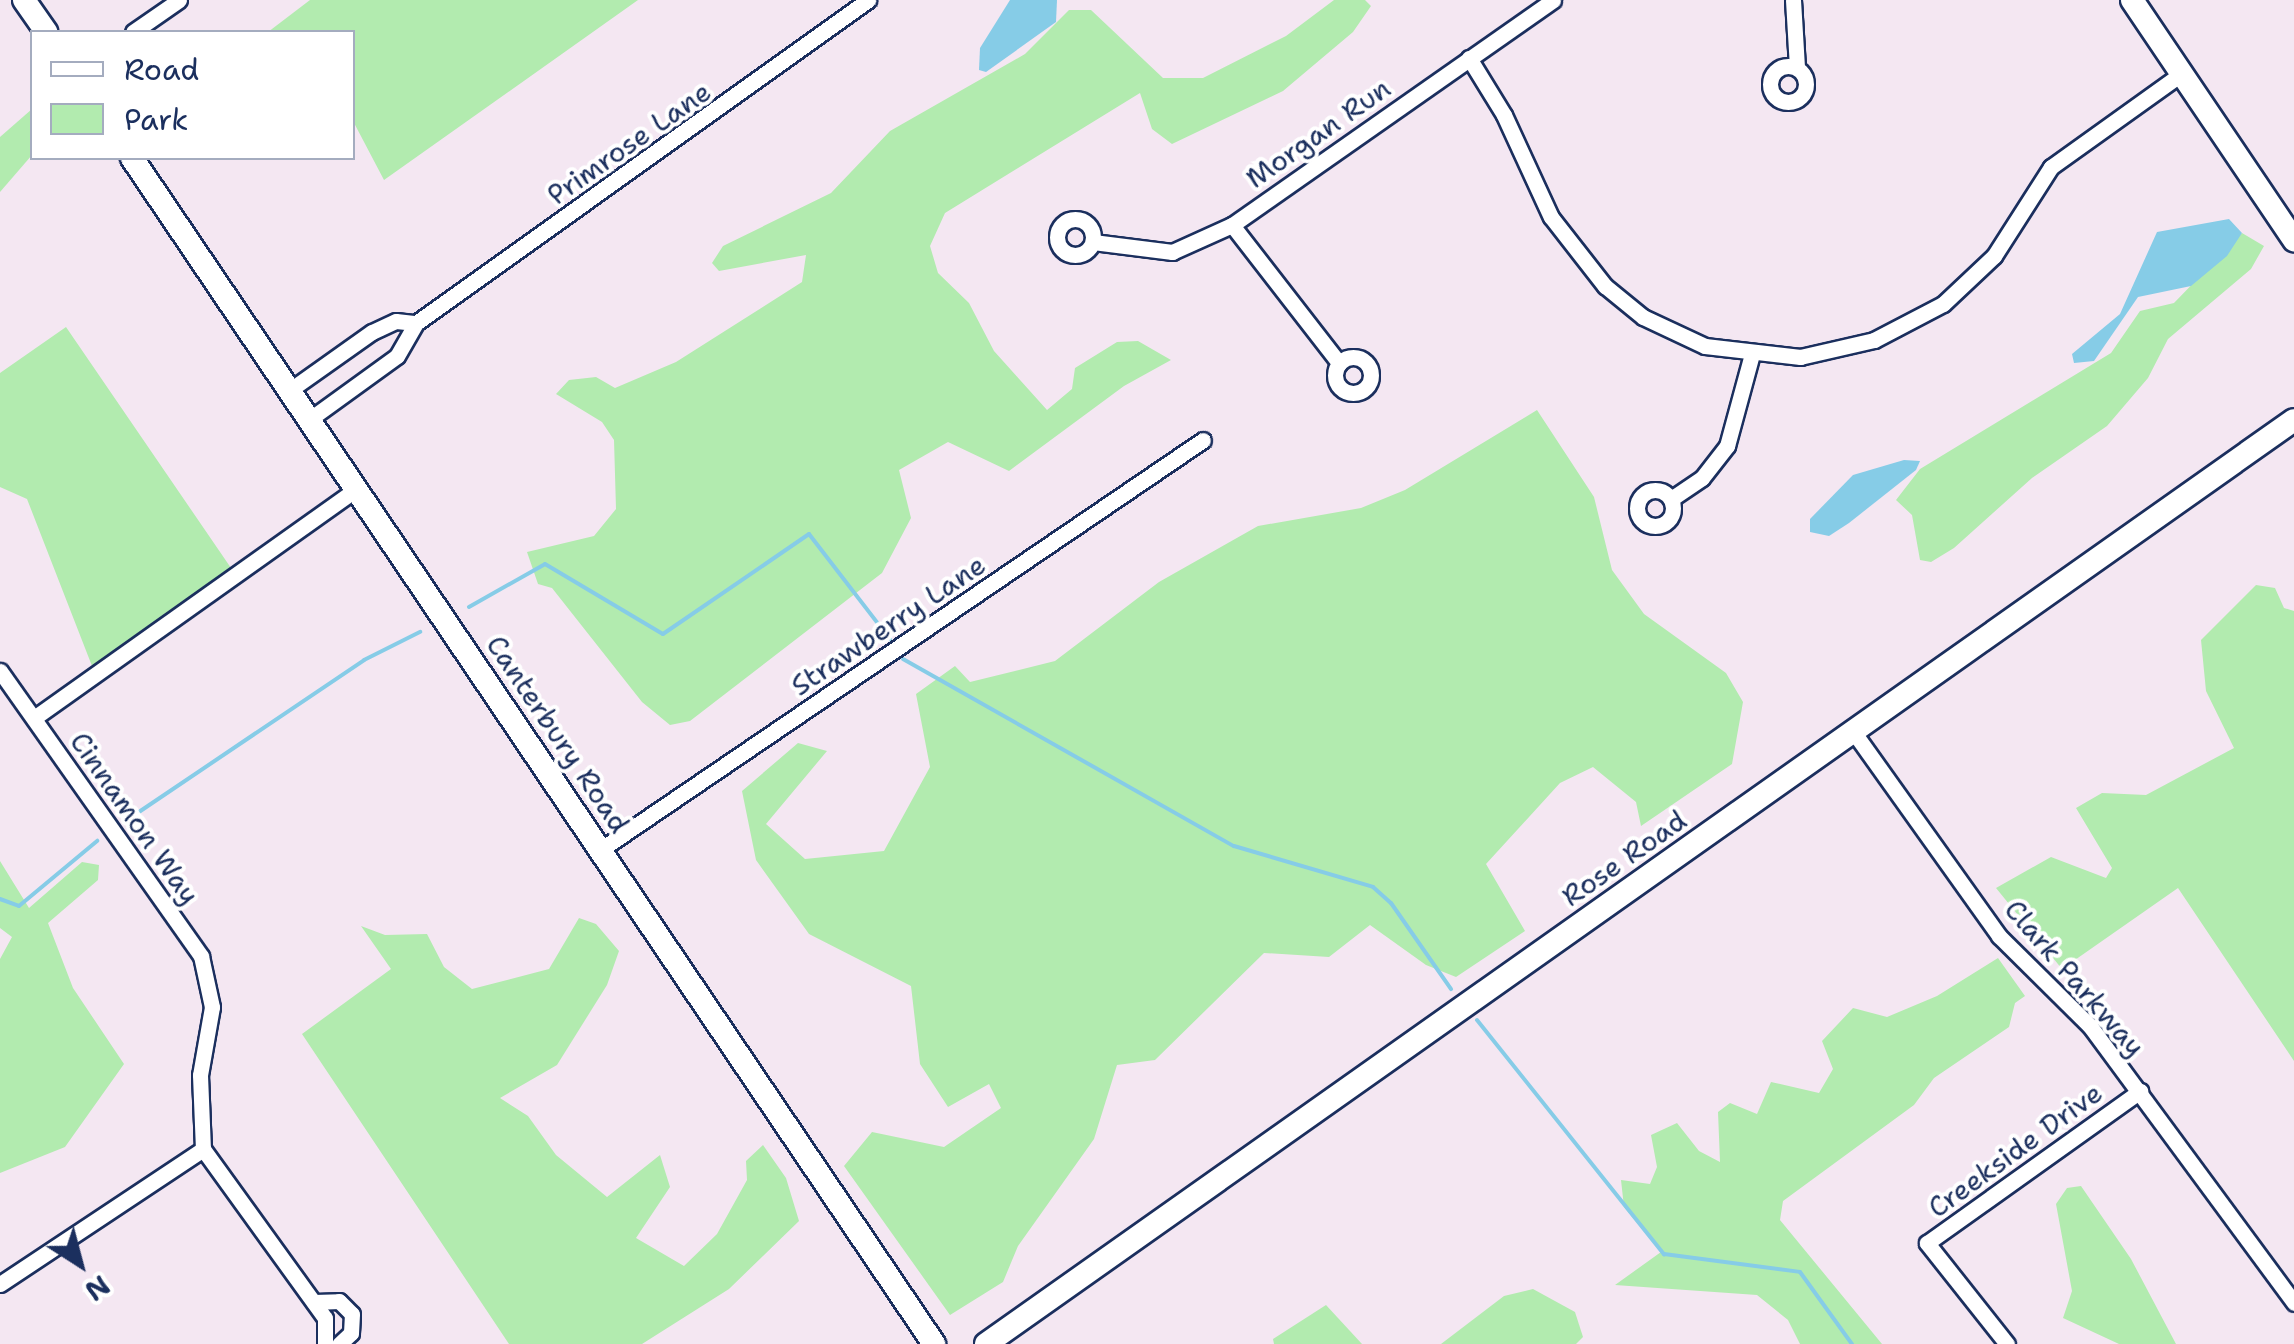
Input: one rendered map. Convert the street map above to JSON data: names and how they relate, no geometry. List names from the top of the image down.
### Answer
{
  "streets": {
    "street": [
      "Morgan Run",
      "Primrose Lane",
      "Strawberry Lane",
      "Canterbury Road",
      "Cinnamon Way",
      "Rose Road",
      "Clark Parkway",
      "Creekside Drive"
    ]
  },
  "crossings": [
    ["Primrose Lane", "Canterbury Road"],
    ["Strawberry Lane", "Canterbury Road"],
    ["Canterbury Road", "Cinnamon Way"],
    ["Rose Road", "Clark Parkway"],
    ["Clark Parkway", "Creekside Drive"]
  ],
  "legend": ["Road", "Park"],
  "north": "bottom right"
}
